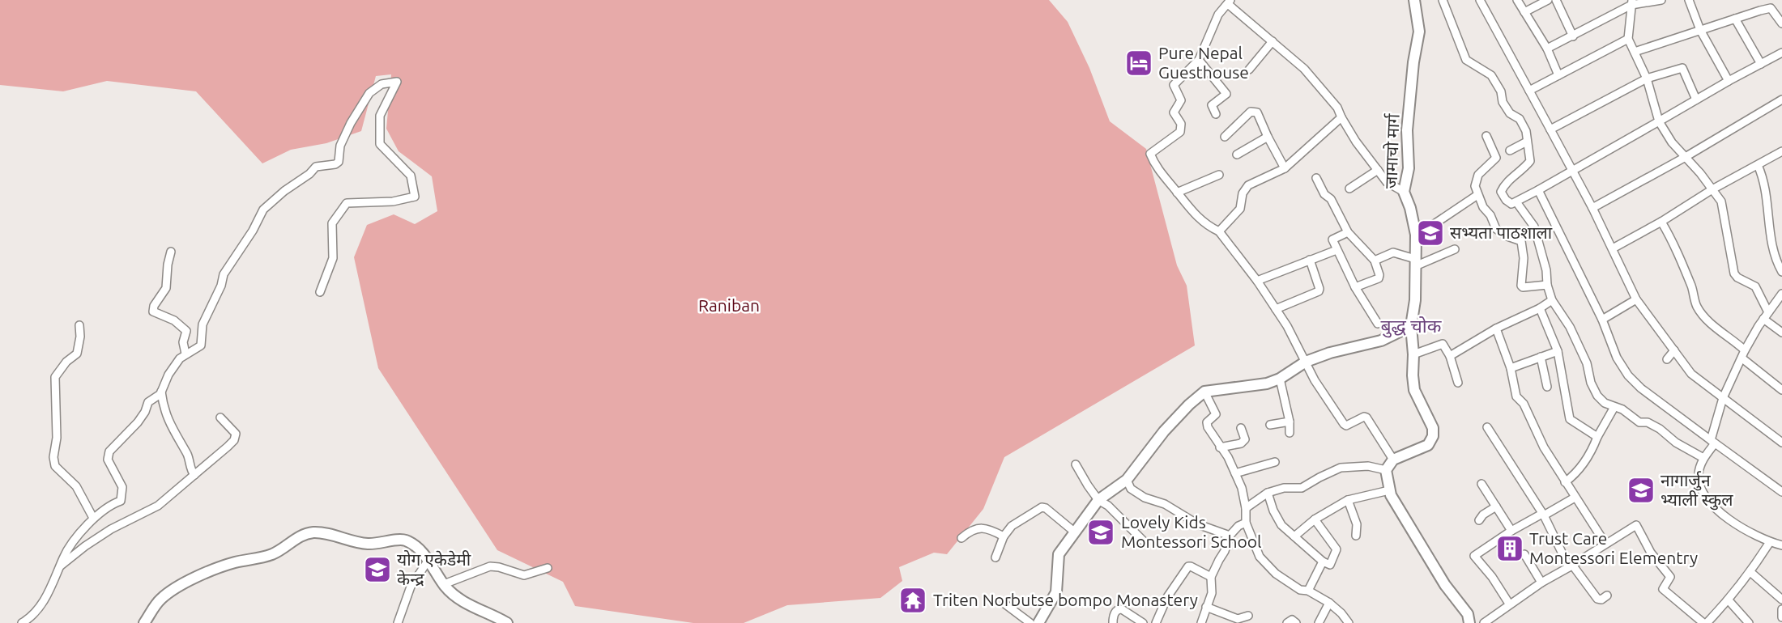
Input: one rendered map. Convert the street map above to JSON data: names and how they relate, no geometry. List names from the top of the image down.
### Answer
{
  "streets": {
    "street": ["जामाचो मार्ग"]
  },
  "districts": ["बुद्ध चोक"],
  "parks": ["Raniban"],
  "places": {
    "hotel": ["Pure Nepal Guesthouse"],
    "school or university": [
      "सभ्यता पाठशाला",
      "नागार्जुन भ्याली स्कुल",
      "Lovely Kids Montessori School",
      "योग एकेडेमी केन्द्र"
    ],
    "building": ["Trust Care Montessori Elementry"],
    "temple": ["Triten Norbutse bompo Monastery"]
  }
}
